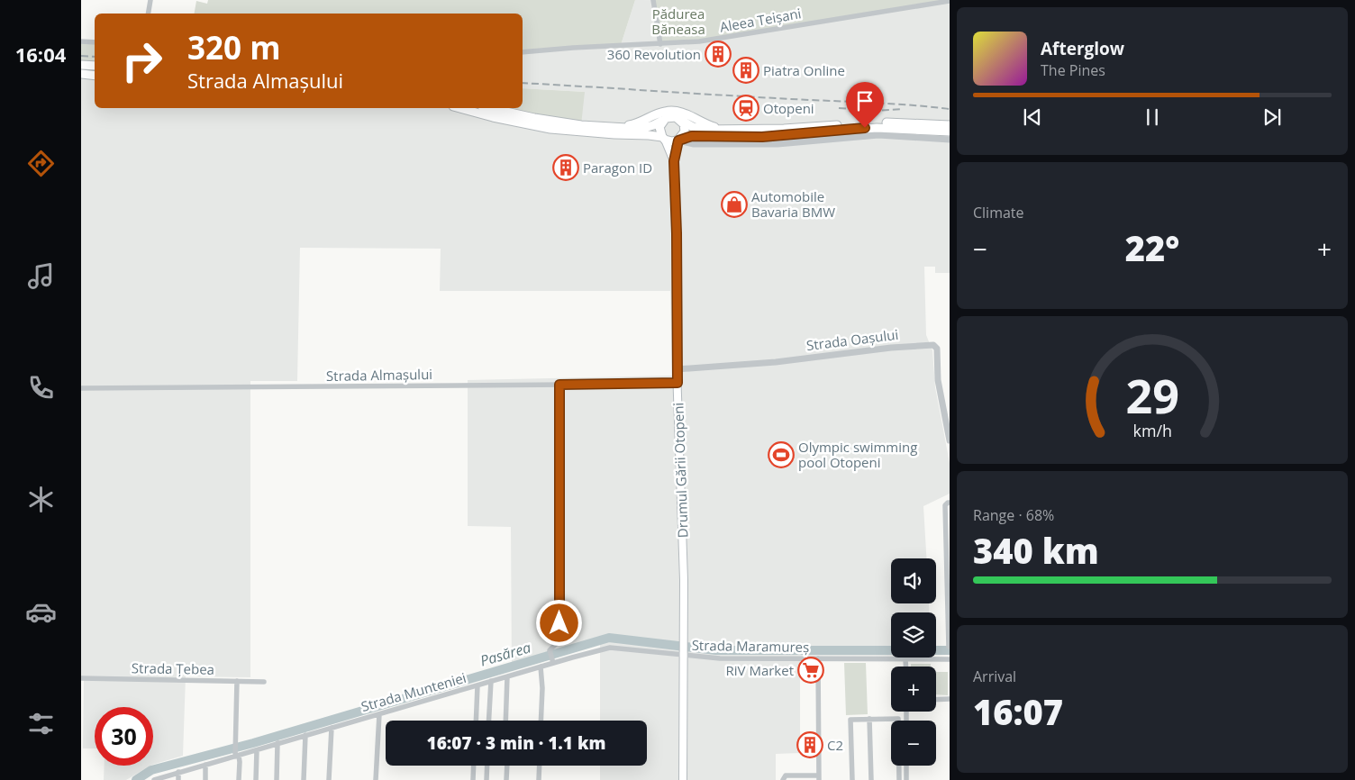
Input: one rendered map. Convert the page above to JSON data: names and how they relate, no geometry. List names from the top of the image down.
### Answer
{
  "streets": {
    "main road": ["Drumul Gării Otopeni"],
    "street": [
      "Aleea Teișani",
      "Strada Oașului",
      "Strada Almașului",
      "Strada Maramureș",
      "Strada Țebea",
      "Strada Munteniei"
    ]
  },
  "crossings": [
    ["Strada Oașului", "Drumul Gării Otopeni"],
    ["Strada Almașului", "Drumul Gării Otopeni"],
    ["Drumul Gării Otopeni", "Strada Maramureș"],
    ["Drumul Gării Otopeni", "Strada Munteniei"],
    ["Strada Maramureș", "Strada Munteniei"]
  ],
  "water": ["Pasărea"],
  "parks": ["Pădurea Băneasa"],
  "places": {
    "building": [
      "360 Revolution",
      "Piatra Online",
      "Paragon ID",
      "C2"
    ],
    "station": ["Otopeni"],
    "shop": ["Automobile Bavaria BMW"],
    "sports": ["Olympic swimming pool Otopeni"],
    "supermarket": ["RiV Market"]
  },
  "page": {
    "tabs": "16:04",
    "turn": ["320 m", "Strada Almașului"],
    "song": ["Afterglow", "The Pines"],
    "tile": [
      "Climate",
      ["Range · 68%", "340 km"],
      ["Arrival", "16:07"]
    ],
    "heat": ["−", "22°", "+"],
    "map_buttons": ["+", "−"],
    "limit": "30",
    "trip": "16:07 · 3 min · 1.1 km",
    "gauge": ["29", "km/h"]
  }
}
